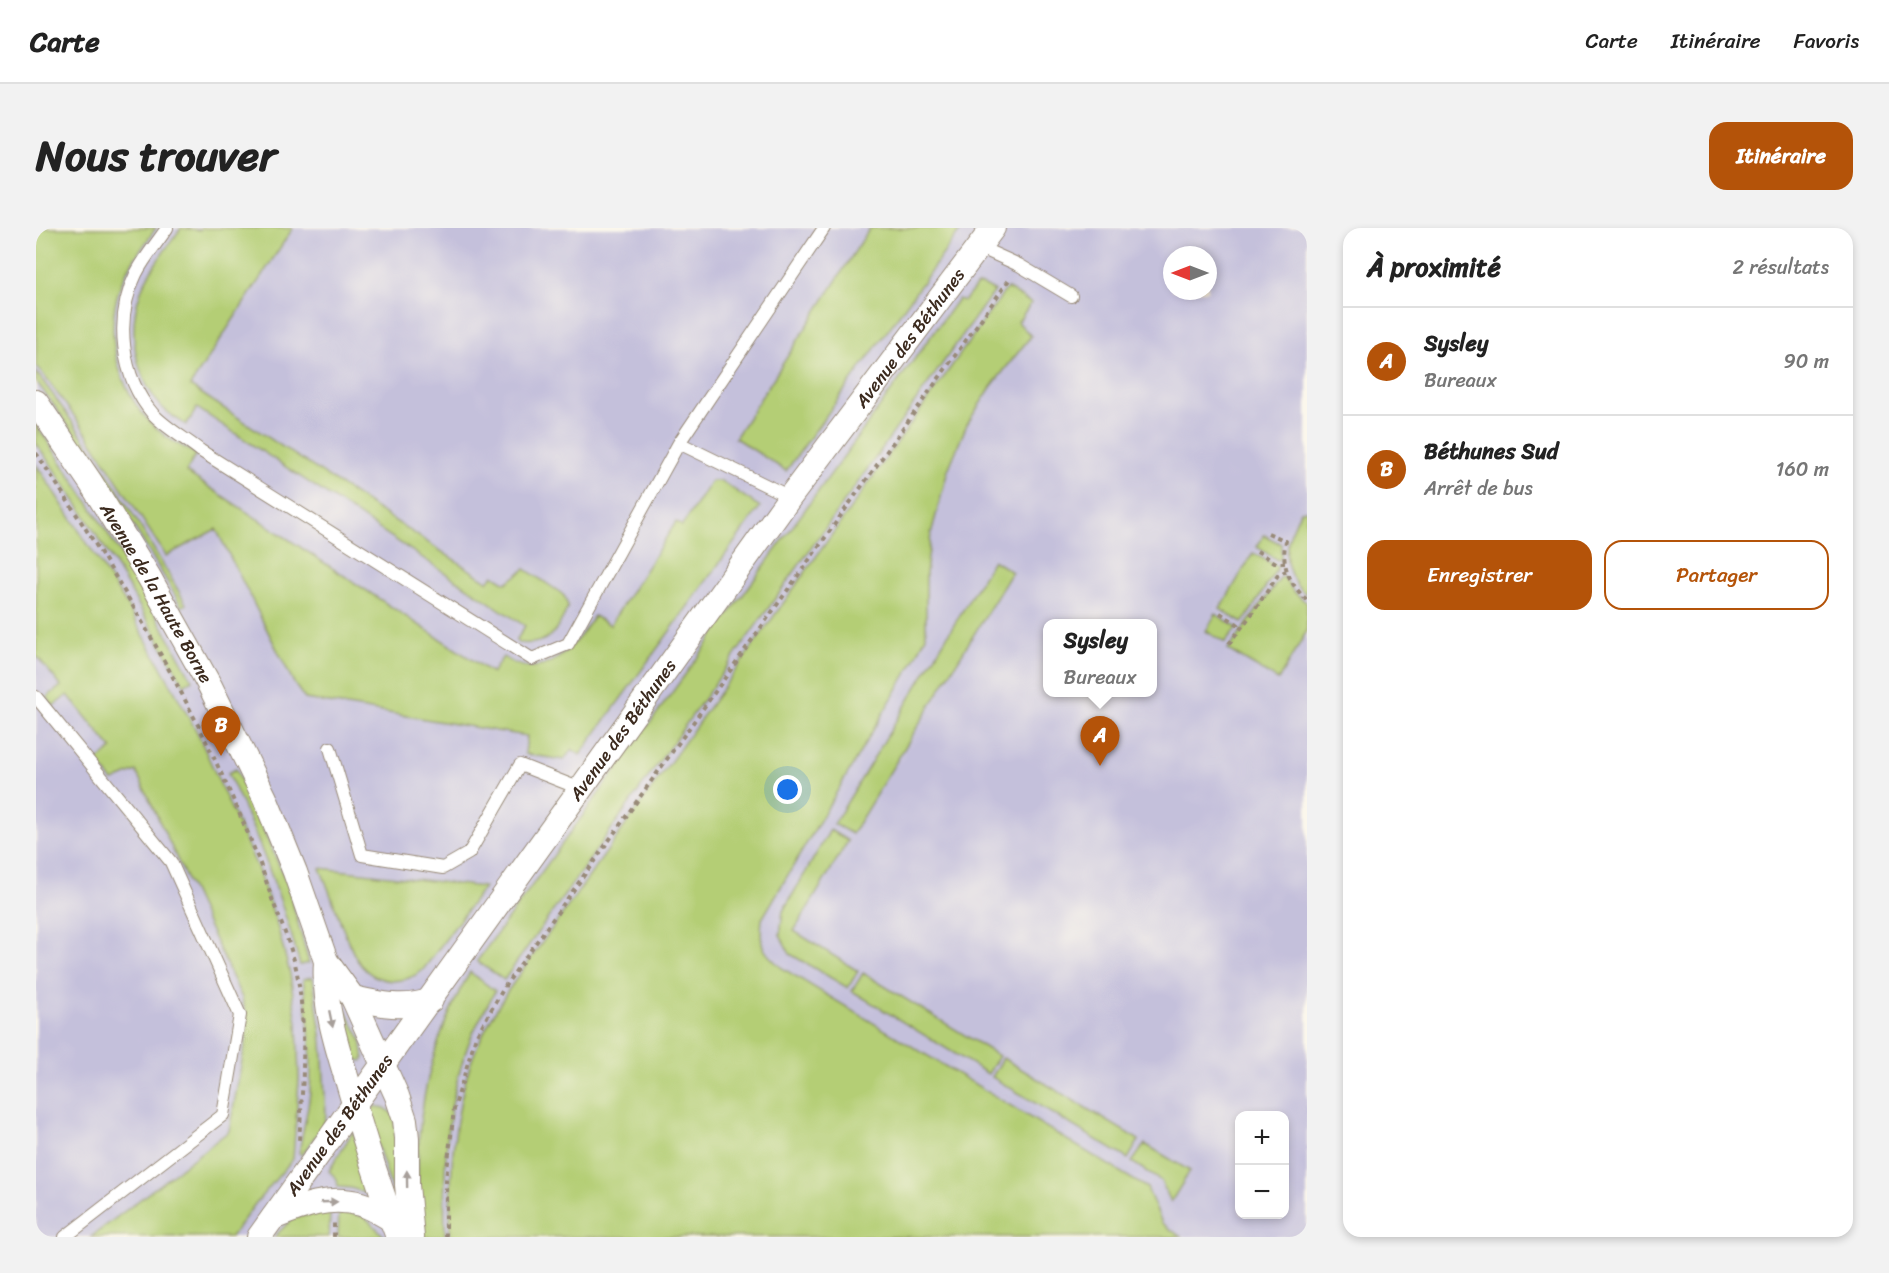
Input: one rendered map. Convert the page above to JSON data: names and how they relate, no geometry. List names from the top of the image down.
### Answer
{
  "streets": {
    "street": ["Avenue des Béthunes", "Avenue de la Haute Borne"]
  },
  "crossings": [
    ["Avenue des Béthunes", "Avenue de la Haute Borne"]
  ],
  "north": "left",
  "page": {
    "header": "Carte",
    "nav": ["Carte", "Itinéraire", "Favoris"],
    "title": "Nous trouver",
    "buttons": [
      "Itinéraire",
      ["Enregistrer", "Partager"]
    ],
    "heading": ["À proximité", "2 résultats"],
    "list": [
      {
        "mark": "A",
        "name": "Sysley",
        "note": "Bureaux",
        "value": "90 m"
      },
      {
        "mark": "B",
        "name": "Béthunes Sud",
        "note": "Arrêt de bus",
        "value": "160 m"
      }
    ],
    "popup": ["Sysley", "Bureaux"],
    "pins": ["B", "A"],
    "map_buttons": ["+", "−"]
  }
}
